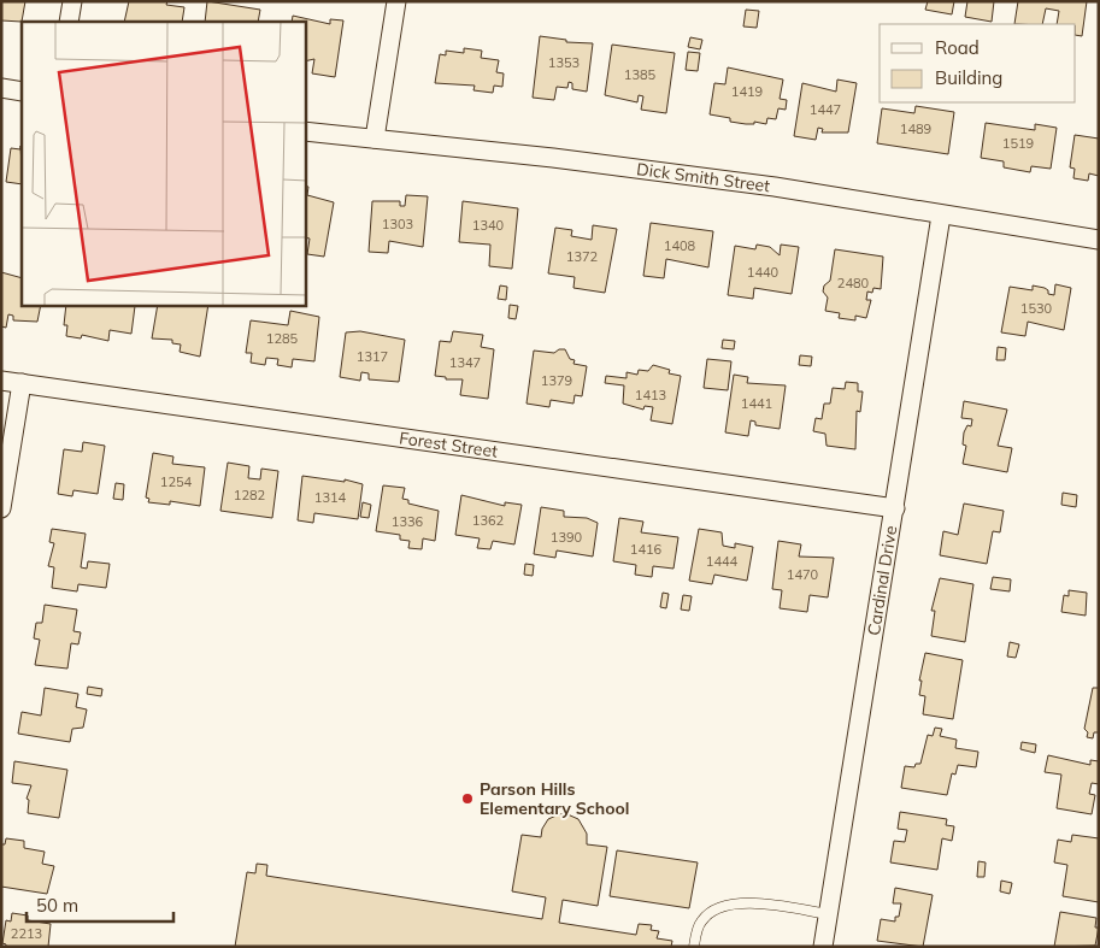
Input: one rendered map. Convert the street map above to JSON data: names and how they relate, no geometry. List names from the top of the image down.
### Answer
{
  "streets": {
    "street": ["Dick Smith Street", "Forest Street", "Cardinal Drive"]
  },
  "crossings": [
    ["Dick Smith Street", "Cardinal Drive"],
    ["Forest Street", "Cardinal Drive"]
  ],
  "places": ["Parson Hills Elementary School"],
  "house_numbers": [
    "1353",
    "1385",
    "1419",
    "1447",
    "1489",
    "1519",
    "1303",
    "1340",
    "1408",
    "1372",
    "1440",
    "2480",
    "1530",
    "1285",
    "1317",
    "1347",
    "1379",
    "1413",
    "1441",
    "1254",
    "1282",
    "1314",
    "1362",
    "1336",
    "1390",
    "1416",
    "1444",
    "1470",
    "2213"
  ],
  "legend": ["Road", "Building"],
  "scale_bar": "50 m"
}
